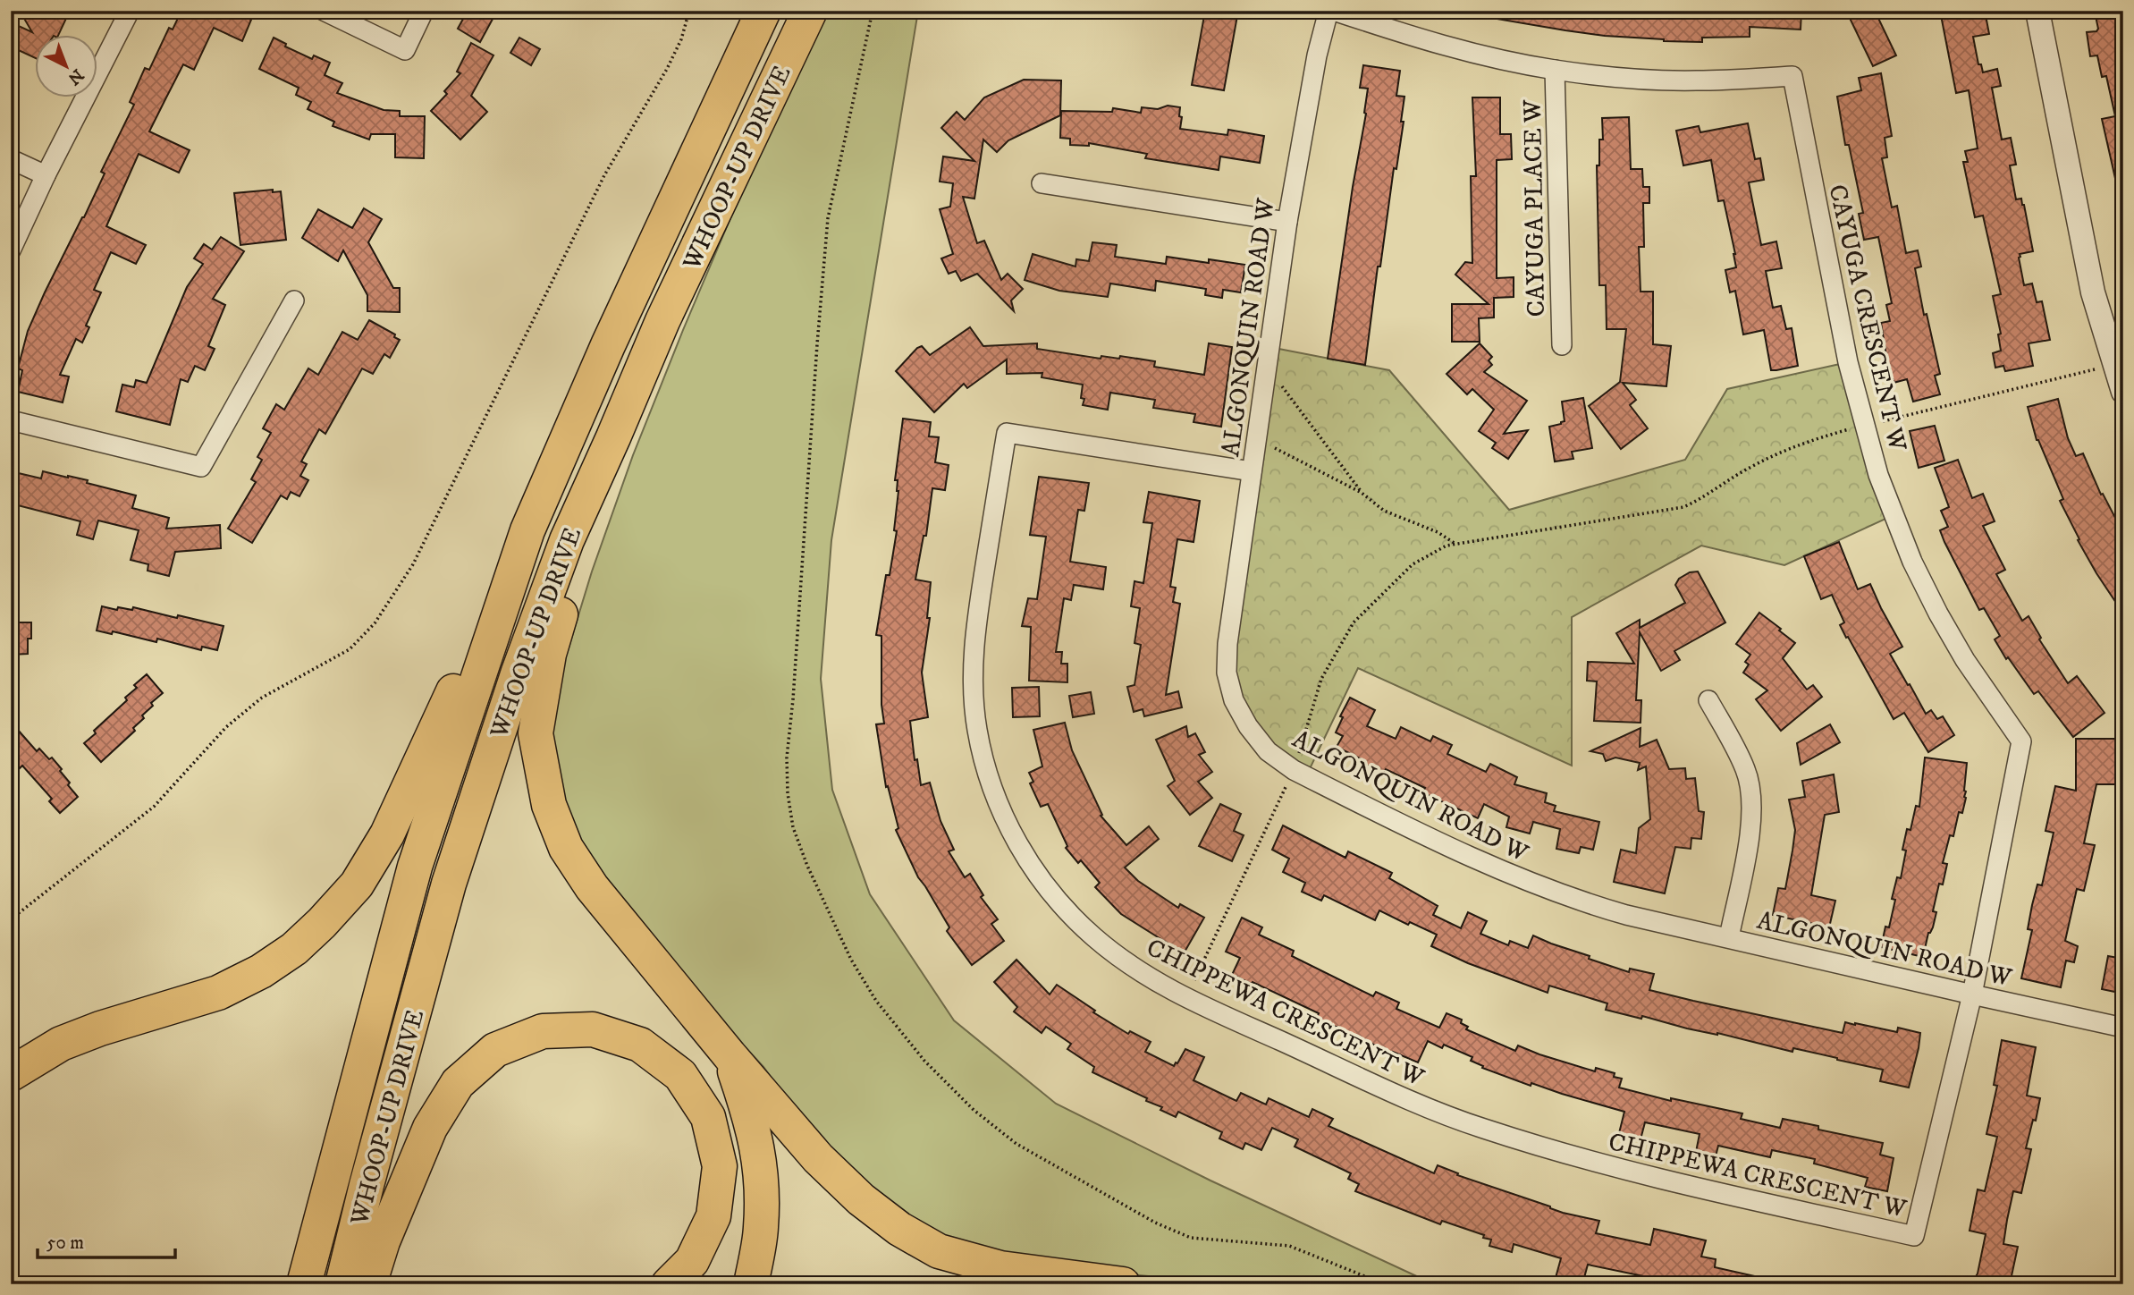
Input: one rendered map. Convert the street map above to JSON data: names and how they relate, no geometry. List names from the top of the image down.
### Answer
{
  "streets": {
    "highway": ["WHOOP-UP DRIVE"],
    "street": [
      "CAYUGA PLACE W",
      "CAYUGA CRESCENT W",
      "ALGONQUIN ROAD W",
      "CHIPPEWA CRESCENT W"
    ]
  },
  "crossings": [
    ["CAYUGA PLACE W", "CAYUGA CRESCENT W"],
    ["CAYUGA CRESCENT W", "ALGONQUIN ROAD W"],
    ["CAYUGA CRESCENT W", "CHIPPEWA CRESCENT W"],
    ["ALGONQUIN ROAD W", "CHIPPEWA CRESCENT W"]
  ],
  "scale_bar": "50 m",
  "north": "bottom right"
}
